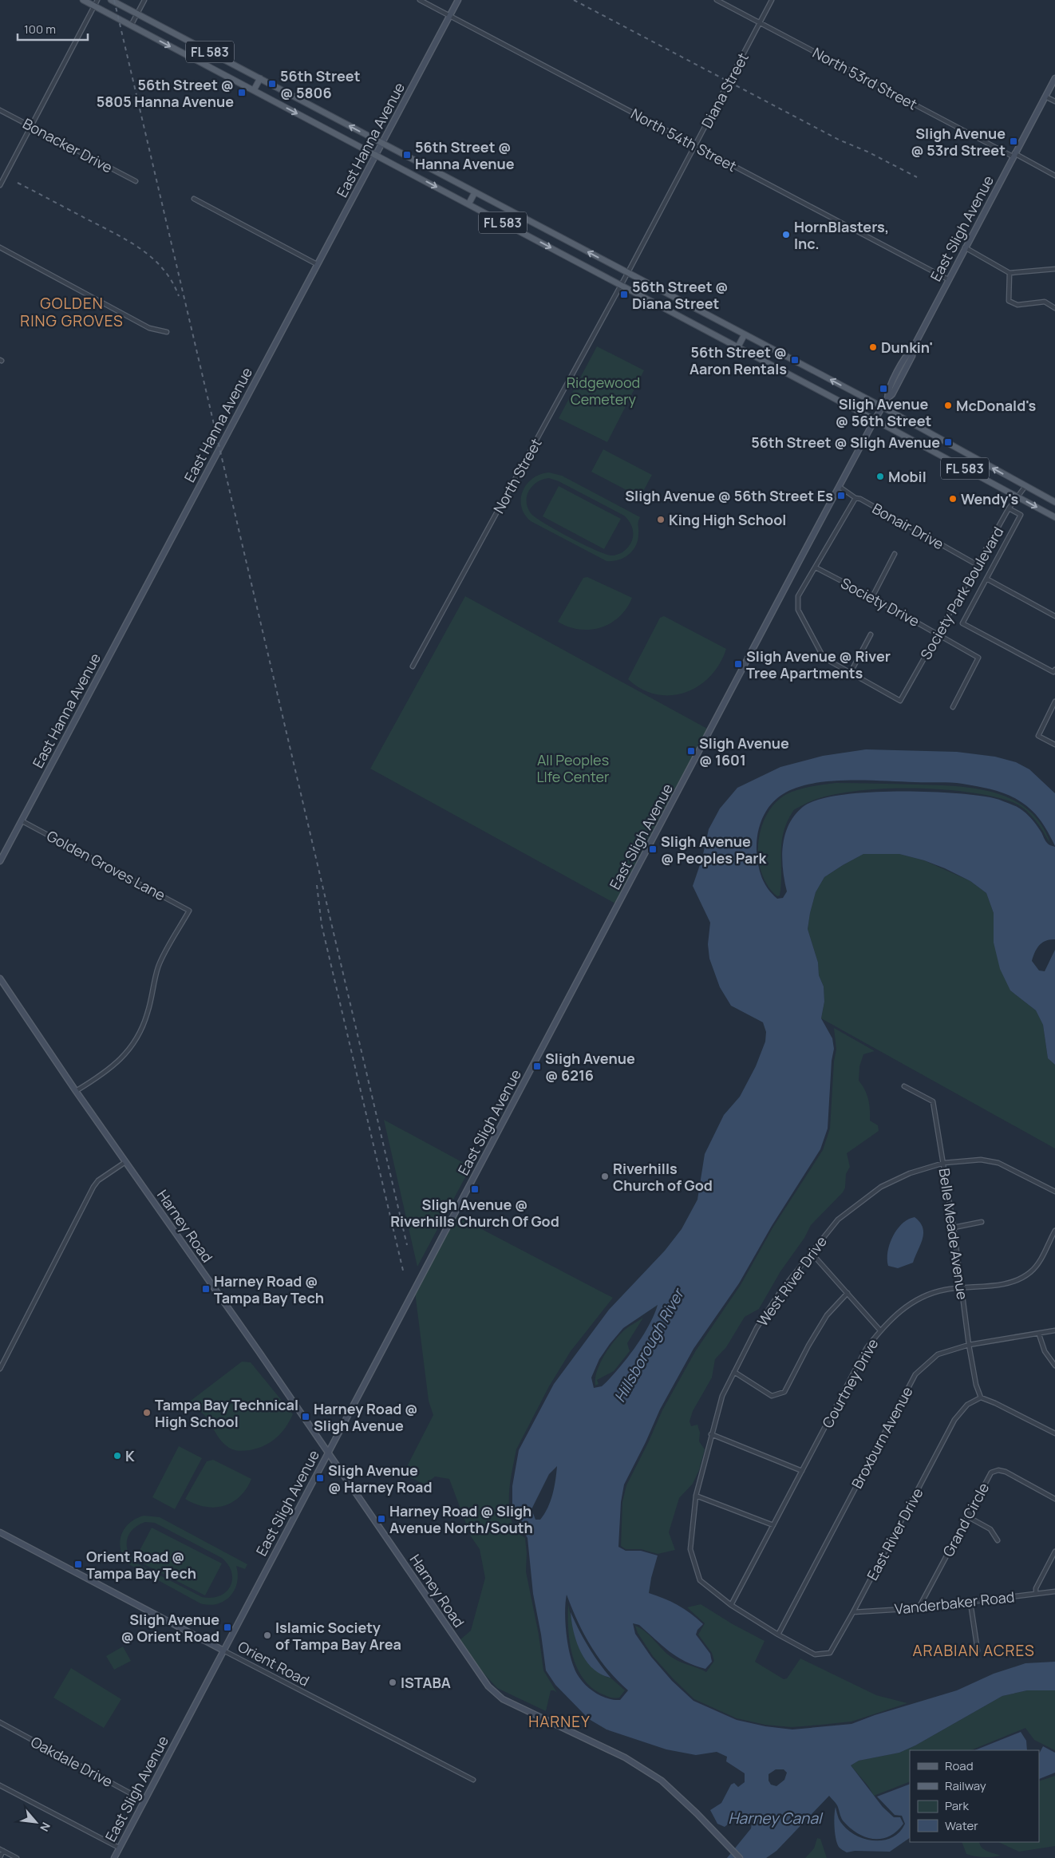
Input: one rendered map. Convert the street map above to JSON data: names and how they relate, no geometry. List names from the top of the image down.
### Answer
{
  "streets": {
    "main road": ["FL 583"],
    "street": [
      "North 53rd Street",
      "Diana Street",
      "East Hanna Avenue",
      "North 54th Street",
      "Bonacker Drive",
      "East Sligh Avenue",
      "North Street",
      "Bonair Drive",
      "Society Park Boulevard",
      "Society Drive",
      "Golden Groves Lane",
      "Harney Road",
      "Belle Meade Avenue",
      "West River Drive",
      "Courtney Drive",
      "Broxburn Avenue",
      "Grand Circle",
      "East River Drive",
      "Vanderbaker Road",
      "Orient Road",
      "Oakdale Drive"
    ]
  },
  "crossings": [
    ["FL 583", "Diana Street"],
    ["FL 583", "East Hanna Avenue"],
    ["FL 583", "East Sligh Avenue"],
    ["FL 583", "North Street"],
    ["FL 583", "Society Park Boulevard"],
    ["North 53rd Street", "Diana Street"],
    ["North 53rd Street", "East Sligh Avenue"],
    ["Diana Street", "North 54th Street"],
    ["Diana Street", "North Street"],
    ["East Hanna Avenue", "North 54th Street"],
    ["East Hanna Avenue", "Golden Groves Lane"],
    ["North 54th Street", "East Sligh Avenue"],
    ["East Sligh Avenue", "Bonair Drive"],
    ["East Sligh Avenue", "Harney Road"],
    ["East Sligh Avenue", "Orient Road"],
    ["East Sligh Avenue", "Oakdale Drive"],
    ["Bonair Drive", "Society Park Boulevard"],
    ["Society Park Boulevard", "Society Drive"],
    ["Golden Groves Lane", "Harney Road"],
    ["Belle Meade Avenue", "West River Drive"],
    ["Belle Meade Avenue", "Courtney Drive"],
    ["Belle Meade Avenue", "Broxburn Avenue"],
    ["Belle Meade Avenue", "East River Drive"],
    ["West River Drive", "Courtney Drive"],
    ["West River Drive", "East River Drive"],
    ["Courtney Drive", "East River Drive"],
    ["Broxburn Avenue", "East River Drive"],
    ["Grand Circle", "Vanderbaker Road"],
    ["East River Drive", "Vanderbaker Road"]
  ],
  "districts": ["GOLDEN RING GROVES", "ARABIAN ACRES", "HARNEY"],
  "water": ["Hillsborough River", "Harney Canal"],
  "parks": ["Ridgewood Cemetery", "All Peoples LIfe Center"],
  "places": {
    "transit": [
      "56th Street @ 5806",
      "56th Street @ 5805 Hanna Avenue",
      "Sligh Avenue @ 53rd Street",
      "56th Street @ Hanna Avenue",
      "56th Street @ Diana Street",
      "56th Street @ Aaron Rentals",
      "Sligh Avenue @ 56th Street",
      "56th Street @ Sligh Avenue",
      "Sligh Avenue @ 56th Street Es",
      "Sligh Avenue @ River Tree Apartments",
      "Sligh Avenue @ 1601",
      "Sligh Avenue @ Peoples Park",
      "Sligh Avenue @ 6216",
      "Sligh Avenue @ Riverhills Church Of God",
      "Harney Road @ Tampa Bay Tech",
      "Harney Road @ Sligh Avenue",
      "Sligh Avenue @ Harney Road",
      "Harney Road @ Sligh Avenue North/South",
      "Orient Road @ Tampa Bay Tech",
      "Sligh Avenue @ Orient Road"
    ],
    "other": [
      "HornBlasters, Inc.",
      "Dunkin'",
      "McDonald's",
      "Mobil",
      "Wendy's",
      "King High School",
      "Riverhills Church of God",
      "Tampa Bay Technical High School",
      "K",
      "Islamic Society of Tampa Bay Area",
      "ISTABA"
    ]
  },
  "legend": [
    "Road",
    "Railway",
    "Park",
    "Water"
  ],
  "scale_bar": "100 m",
  "north": "bottom right"
}
